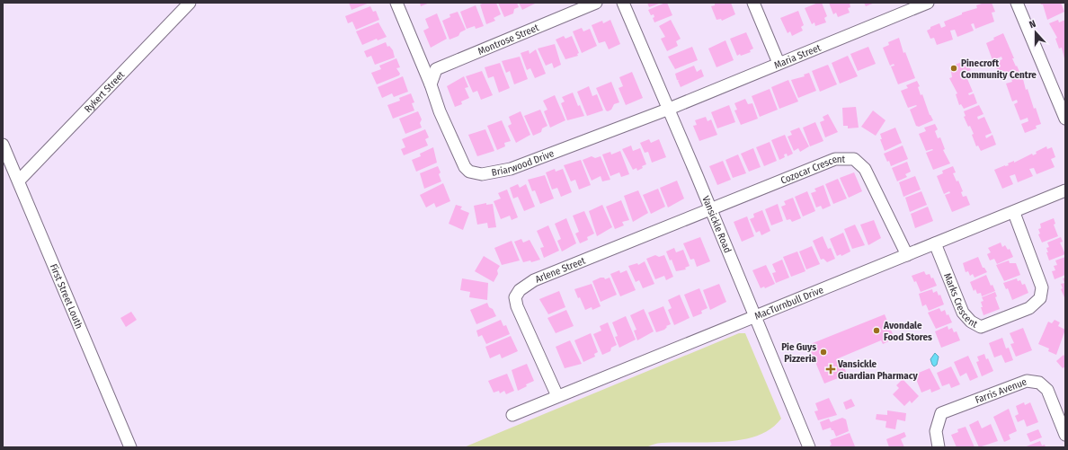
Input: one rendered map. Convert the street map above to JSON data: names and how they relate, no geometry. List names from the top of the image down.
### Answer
{
  "streets": {
    "street": [
      "Montrose Street",
      "Maria Street",
      "Rykert Street",
      "Briarwood Drive",
      "Cozocar Crescent",
      "Vansickle Road",
      "Arlene Street",
      "First Street Louth",
      "Marks Crescent",
      "MacTurnbull Drive",
      "Farris Avenue"
    ]
  },
  "crossings": [
    ["Montrose Street", "Briarwood Drive"],
    ["Maria Street", "Briarwood Drive"],
    ["Maria Street", "Vansickle Road"],
    ["Rykert Street", "First Street Louth"],
    ["Briarwood Drive", "Vansickle Road"],
    ["Cozocar Crescent", "Vansickle Road"],
    ["Cozocar Crescent", "Arlene Street"],
    ["Cozocar Crescent", "MacTurnbull Drive"],
    ["Vansickle Road", "Arlene Street"],
    ["Vansickle Road", "MacTurnbull Drive"],
    ["Arlene Street", "MacTurnbull Drive"],
    ["Marks Crescent", "MacTurnbull Drive"]
  ],
  "places": {
    "other": ["Pinecroft Community Centre", "Avondale Food Stores", "Pie Guys Pizzeria"],
    "health": ["Vansickle Guardian Pharmacy"]
  },
  "north": "top"
}
